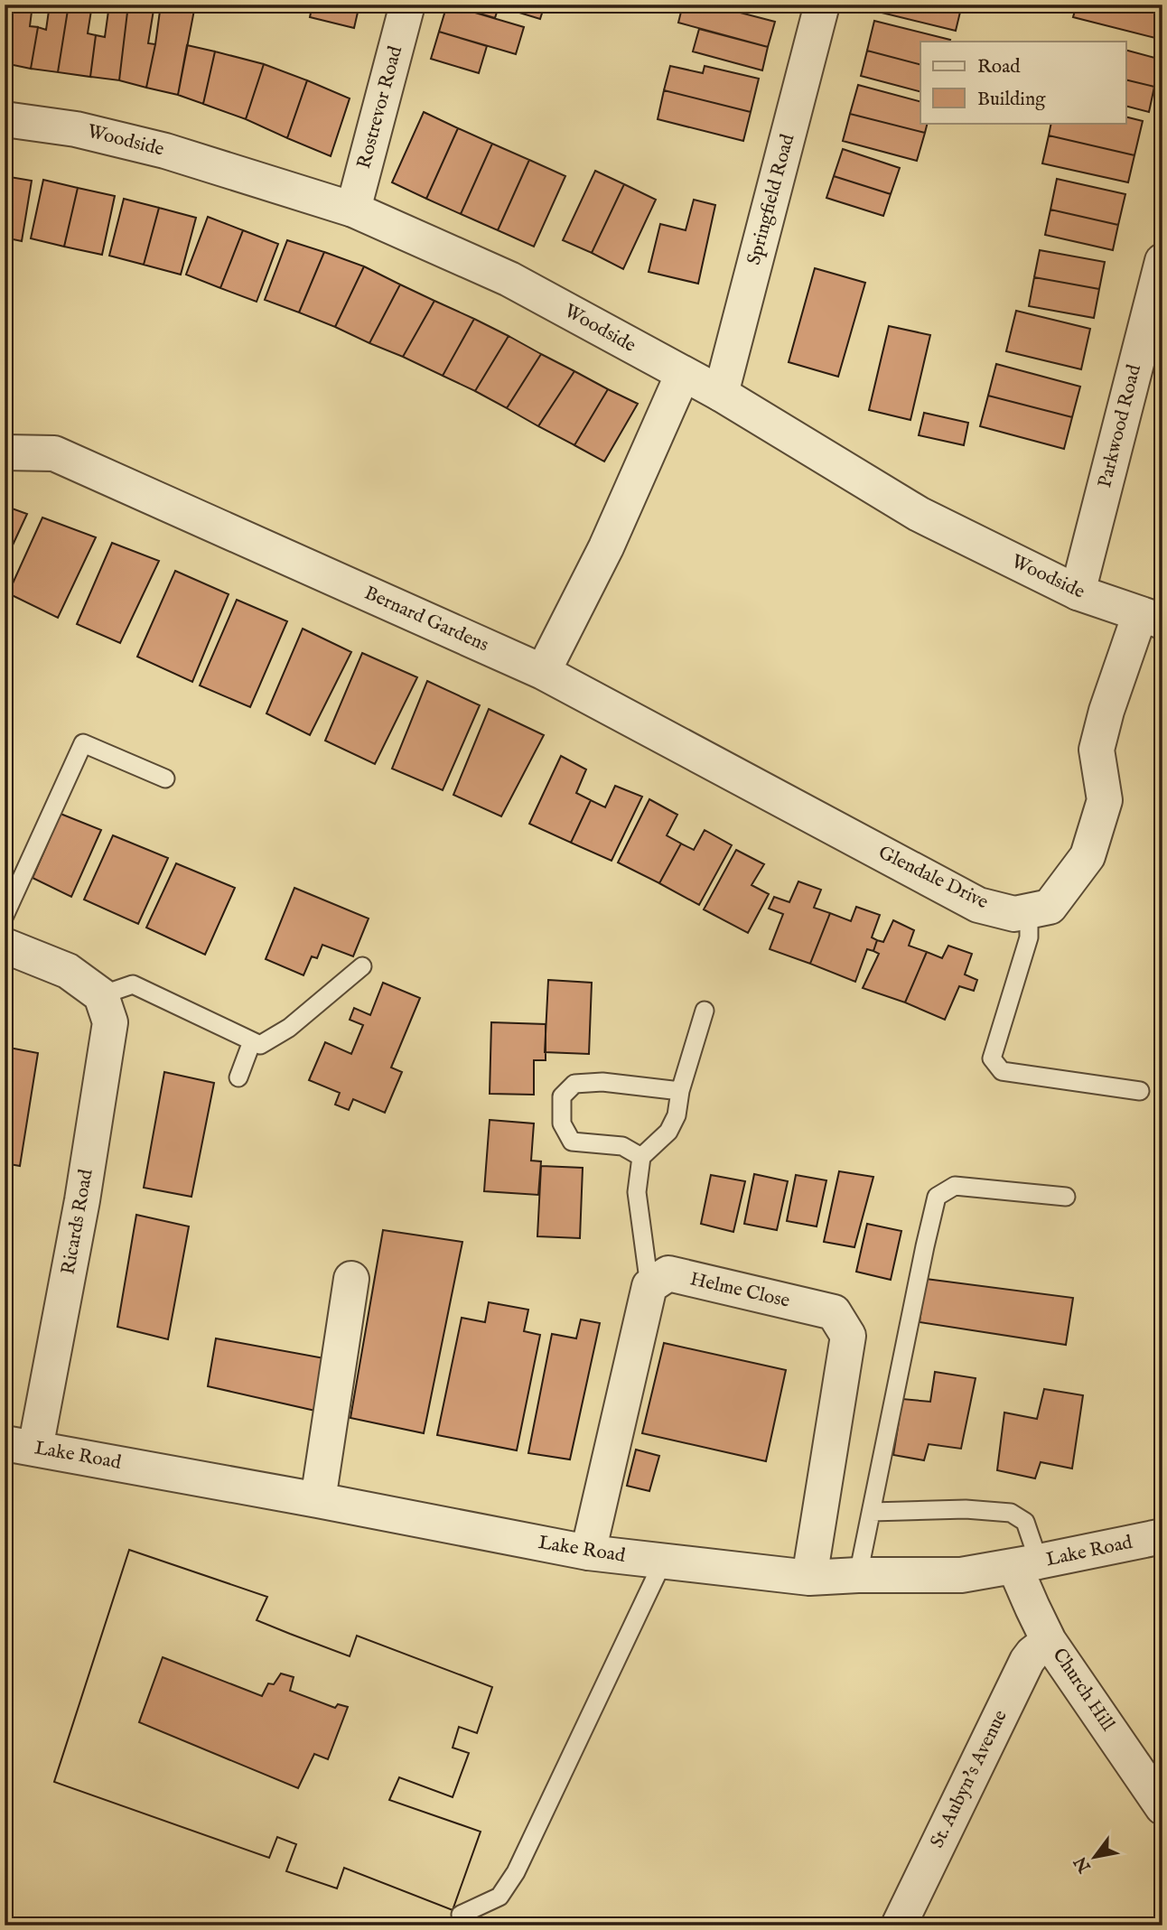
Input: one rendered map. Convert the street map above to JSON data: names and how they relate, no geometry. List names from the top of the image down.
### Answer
{
  "streets": {
    "street": [
      "Rostrevor Road",
      "Woodside",
      "Springfield Road",
      "Parkwood Road",
      "Bernard Gardens",
      "Glendale Drive",
      "Ricards Road",
      "Helme Close",
      "Lake Road",
      "Church Hill",
      "St. Aubyn's Avenue"
    ]
  },
  "crossings": [
    ["Rostrevor Road", "Woodside"],
    ["Woodside", "Springfield Road"],
    ["Woodside", "Parkwood Road"],
    ["Woodside", "Glendale Drive"],
    ["Bernard Gardens", "Glendale Drive"],
    ["Ricards Road", "Lake Road"],
    ["Helme Close", "Lake Road"],
    ["Lake Road", "Church Hill"],
    ["Church Hill", "St. Aubyn's Avenue"]
  ],
  "legend": ["Road", "Building"],
  "north": "bottom left"
}
